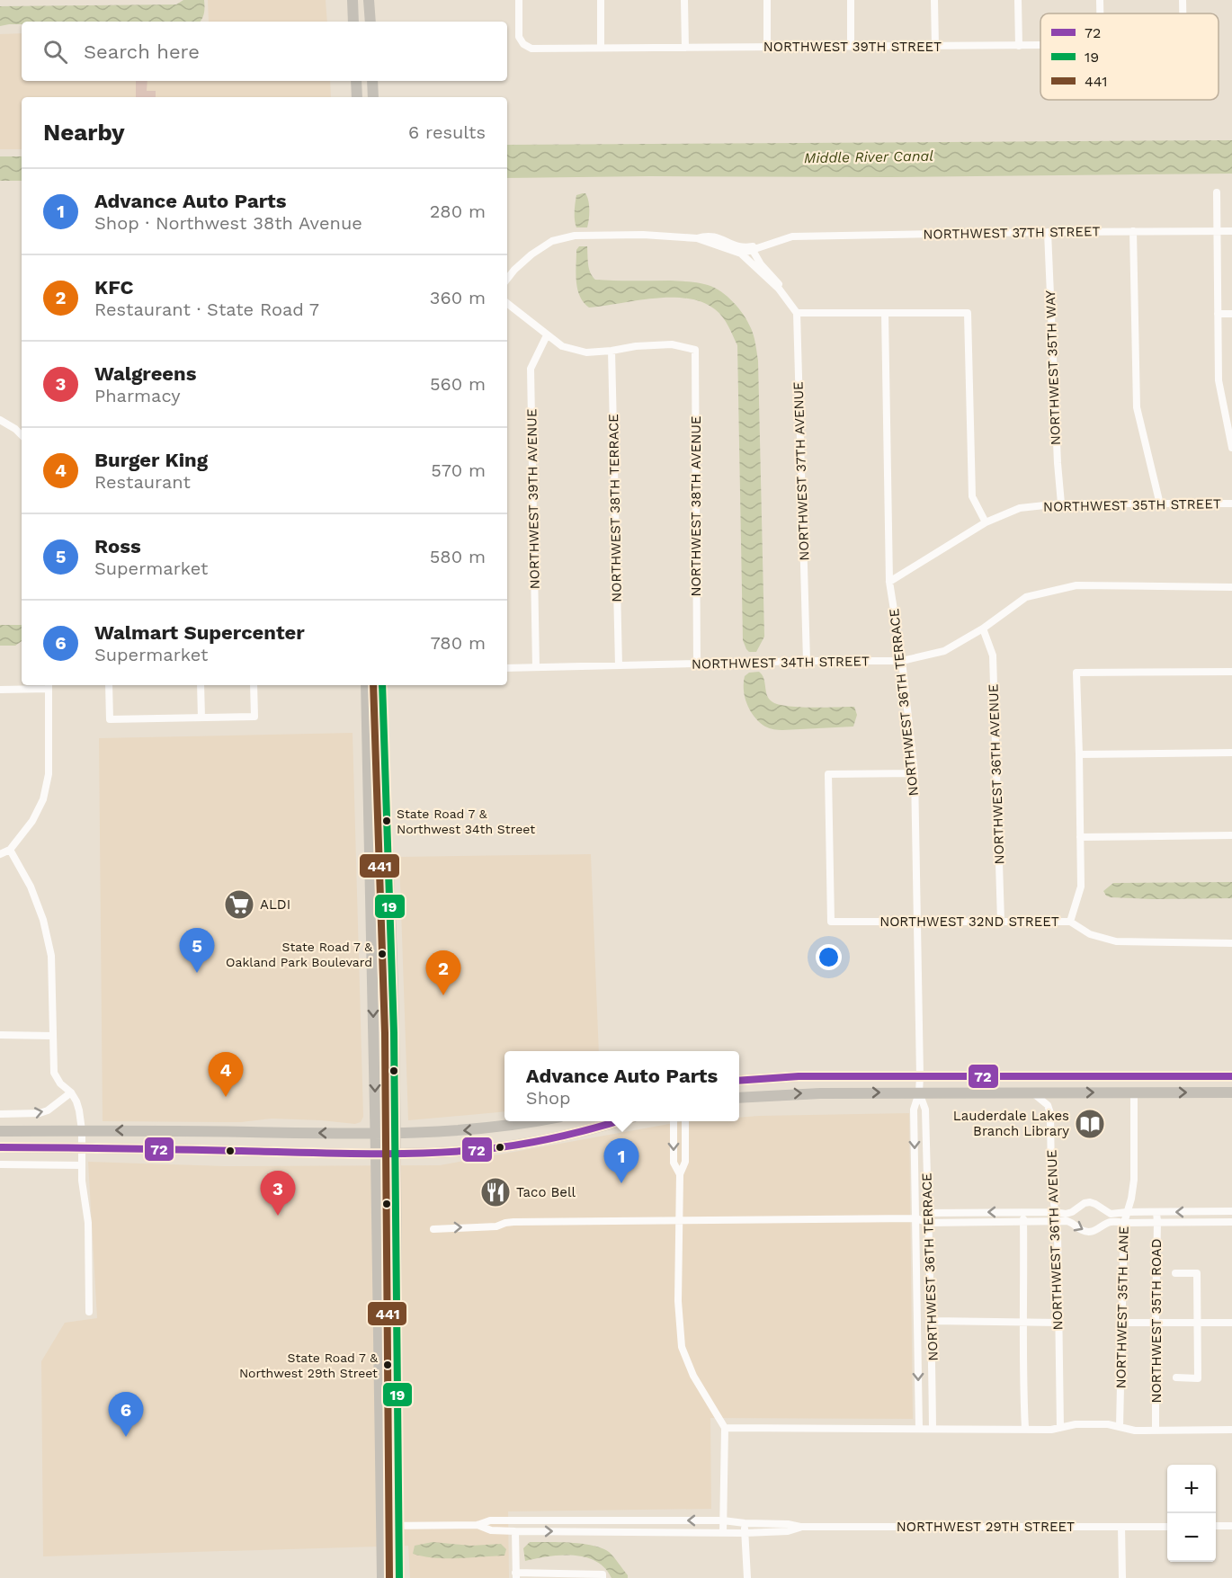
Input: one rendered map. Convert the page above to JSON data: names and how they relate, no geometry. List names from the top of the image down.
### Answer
{
  "streets": {
    "street": [
      "NORTHWEST 39TH STREET",
      "NORTHWEST 37TH STREET",
      "NORTHWEST 35TH WAY",
      "NORTHWEST 37TH AVENUE",
      "NORTHWEST 39TH AVENUE",
      "NORTHWEST 35TH STREET",
      "NORTHWEST 38TH AVENUE",
      "NORTHWEST 38TH TERRACE",
      "NORTHWEST 34TH STREET",
      "NORTHWEST 36TH TERRACE",
      "NORTHWEST 36TH AVENUE",
      "NORTHWEST 32ND STREET",
      "NORTHWEST 35TH LANE",
      "NORTHWEST 35TH ROAD",
      "NORTHWEST 29TH STREET"
    ]
  },
  "crossings": [
    ["NORTHWEST 37TH STREET", "NORTHWEST 35TH WAY"],
    ["NORTHWEST 35TH WAY", "NORTHWEST 35TH STREET"],
    ["NORTHWEST 37TH AVENUE", "NORTHWEST 34TH STREET"],
    ["NORTHWEST 39TH AVENUE", "NORTHWEST 34TH STREET"],
    ["NORTHWEST 35TH STREET", "NORTHWEST 36TH TERRACE"],
    ["NORTHWEST 38TH AVENUE", "NORTHWEST 38TH TERRACE"],
    ["NORTHWEST 38TH AVENUE", "NORTHWEST 34TH STREET"],
    ["NORTHWEST 38TH TERRACE", "NORTHWEST 34TH STREET"],
    ["NORTHWEST 34TH STREET", "NORTHWEST 36TH TERRACE"],
    ["NORTHWEST 34TH STREET", "NORTHWEST 36TH AVENUE"],
    ["NORTHWEST 36TH TERRACE", "NORTHWEST 32ND STREET"],
    ["NORTHWEST 36TH AVENUE", "NORTHWEST 32ND STREET"]
  ],
  "water": ["Middle River Canal"],
  "places": {
    "other": ["State Road 7 & Northwest 34th Street", "State Road 7 & Oakland Park Boulevard", "State Road 7 & Northwest 29th Street"],
    "supermarket": ["ALDI"],
    "library": ["Lauderdale Lakes Branch Library"],
    "restaurant": ["Taco Bell"]
  },
  "lines": ["transit line 19", "transit line 441", "transit line 72"],
  "legend": ["72", "19", "441"],
  "page": {
    "search": "Search here",
    "heading": ["Nearby", "6 results"],
    "list": [
      {
        "mark": "1",
        "name": "Advance Auto Parts",
        "note": "Shop · Northwest 38th Avenue",
        "value": "280 m"
      },
      {
        "mark": "2",
        "name": "KFC",
        "note": "Restaurant · State Road 7",
        "value": "360 m"
      },
      {
        "mark": "3",
        "name": "Walgreens",
        "note": "Pharmacy",
        "value": "560 m"
      },
      {
        "mark": "4",
        "name": "Burger King",
        "note": "Restaurant",
        "value": "570 m"
      },
      {
        "mark": "5",
        "name": "Ross",
        "note": "Supermarket",
        "value": "580 m"
      },
      {
        "mark": "6",
        "name": "Walmart Supercenter",
        "note": "Supermarket",
        "value": "780 m"
      }
    ],
    "pins": [
      "5",
      "2",
      "4",
      "1",
      "3",
      "6"
    ],
    "popup": ["Advance Auto Parts", "Shop"],
    "map_buttons": ["+", "−"]
  }
}
